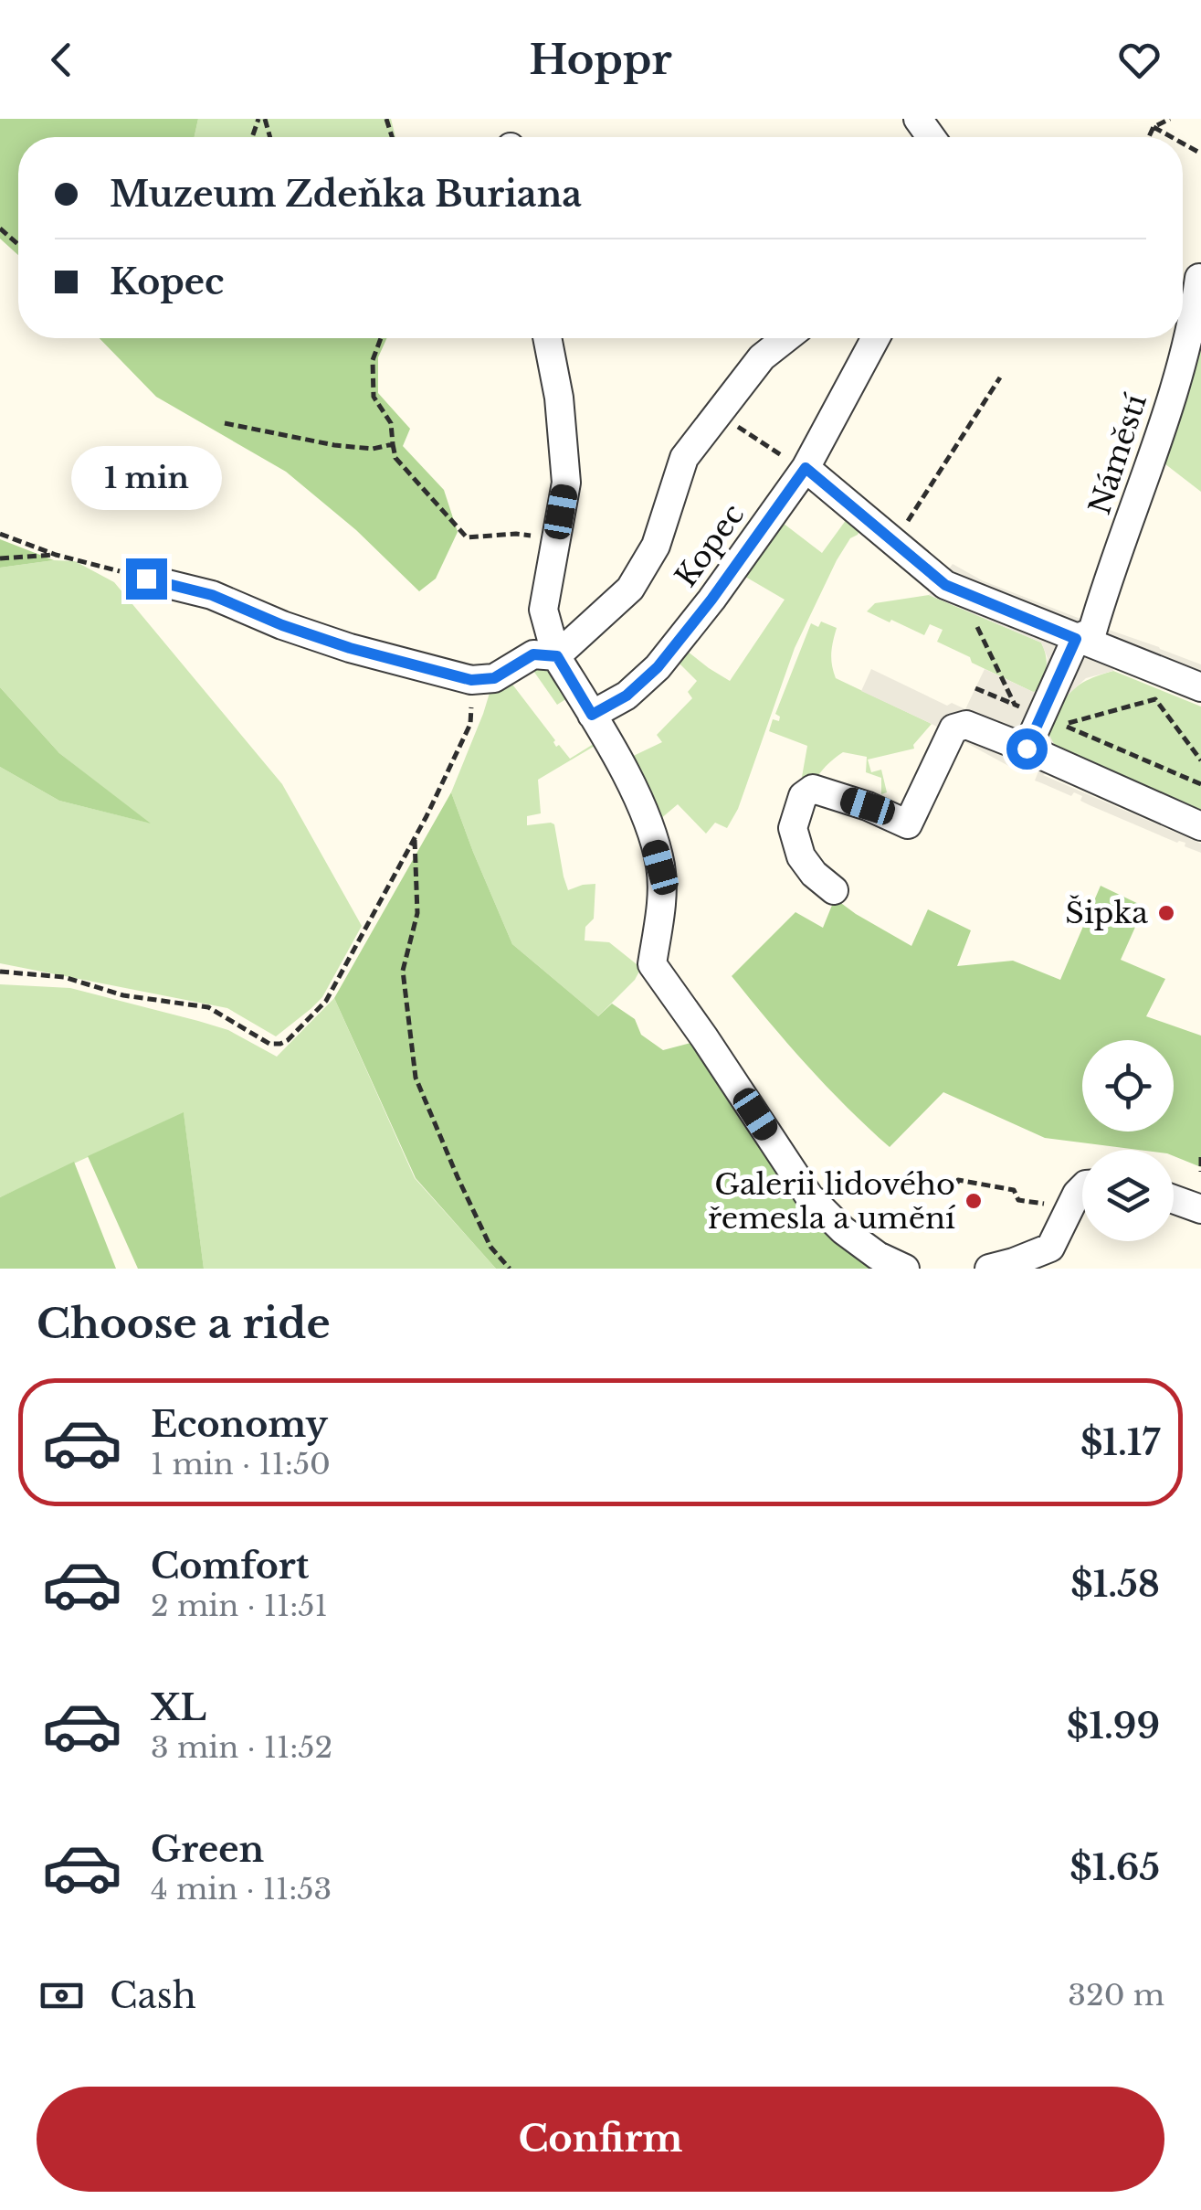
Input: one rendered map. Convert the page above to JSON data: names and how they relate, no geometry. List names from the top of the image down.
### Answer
{
  "streets": {
    "street": ["Náměstí", "Kopec"]
  },
  "places": ["Šipka", "Galerii lidového řemesla a umění"],
  "page": {
    "header": "Hoppr",
    "banner": ["Muzeum Zdeňka Buriana", "Kopec"],
    "bubble": "1 min",
    "heading": "Choose a ride",
    "list": [
      {
        "name": "Economy",
        "note": "1 min · 11:50",
        "value": "$1.17"
      },
      {
        "name": "Comfort",
        "note": "2 min · 11:51",
        "value": "$1.58"
      },
      {
        "name": "XL",
        "note": "3 min · 11:52",
        "value": "$1.99"
      },
      {
        "name": "Green",
        "note": "4 min · 11:53",
        "value": "$1.65"
      }
    ],
    "pay": ["Cash", "320 m"],
    "buttons": "Confirm"
  }
}
